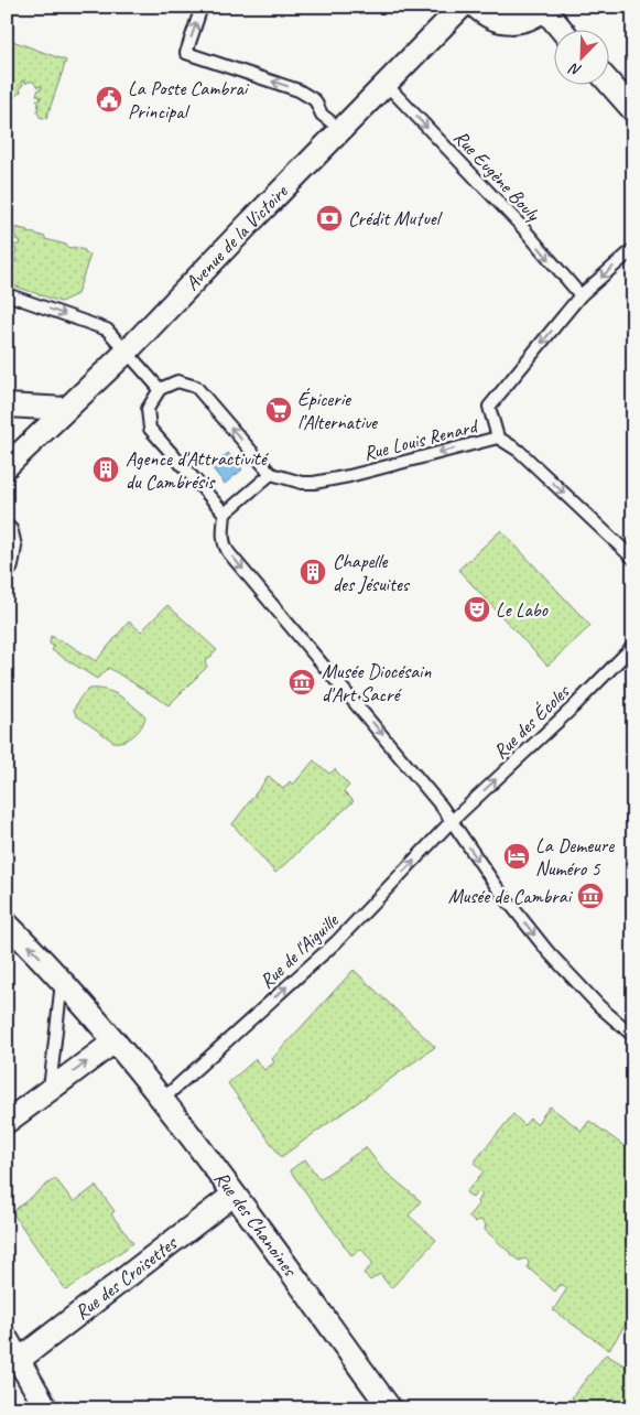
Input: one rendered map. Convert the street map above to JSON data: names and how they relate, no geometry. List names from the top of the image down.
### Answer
{
  "streets": {
    "street": ["Avenue de la Victoire", "Rue des Chanoines", "Rue des Croisettes"],
    "lane": [
      "Rue Eugène Bouly",
      "Rue Louis Renard",
      "Rue des Écoles",
      "Rue de l'Aiguille"
    ]
  },
  "crossings": [
    ["Rue Eugène Bouly", "Avenue de la Victoire"],
    ["Rue Eugène Bouly", "Rue Louis Renard"],
    ["Rue des Écoles", "Rue de l'Aiguille"],
    ["Rue de l'Aiguille", "Rue des Chanoines"],
    ["Rue des Chanoines", "Rue des Croisettes"]
  ],
  "one_way": [
    "Rue Eugène Bouly",
    "Rue Louis Renard",
    "Rue des Écoles",
    "Rue de l'Aiguille"
  ],
  "places": {
    "public building": ["La Poste Cambrai Principal"],
    "bank": ["Crédit Mutuel"],
    "supermarket": ["Épicerie l’Alternative"],
    "building": ["Agence d'Attractivité du Cambrésis", "Chapelle des Jésuites"],
    "theatre": ["Le Labo"],
    "museum": ["Musée Diocésain d'Art Sacré", "Musée de Cambrai"],
    "hotel": ["La Demeure Numéro 5"]
  },
  "north": "bottom left"
}
